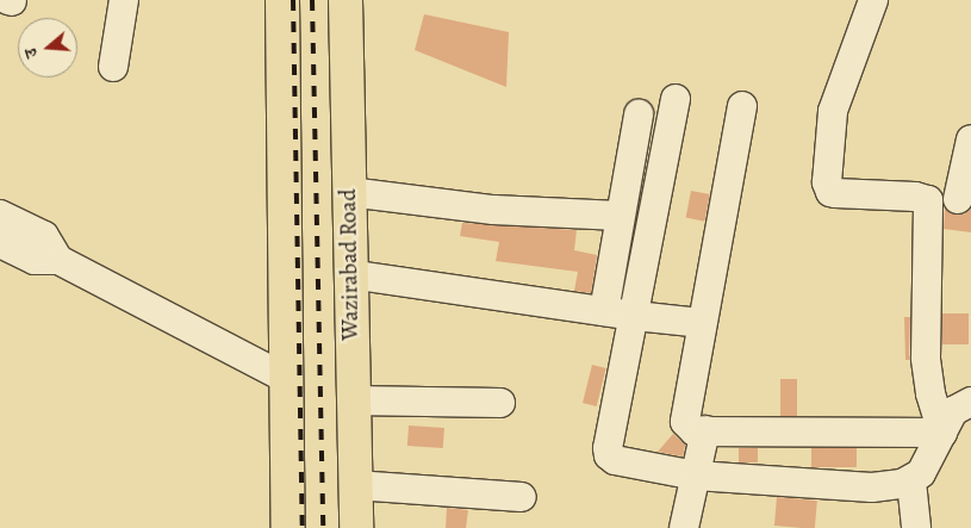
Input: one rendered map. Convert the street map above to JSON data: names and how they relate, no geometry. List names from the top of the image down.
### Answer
{
  "streets": {
    "highway": ["Wazirabad Road"]
  },
  "north": "left"
}
